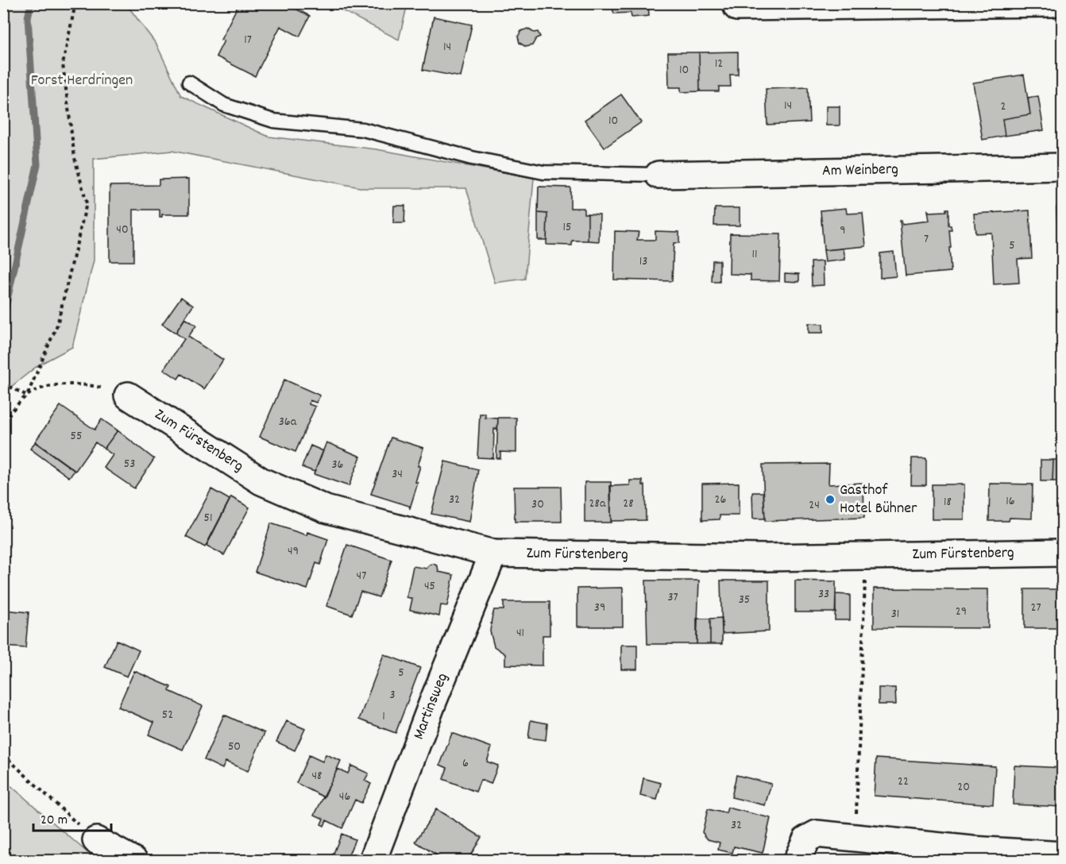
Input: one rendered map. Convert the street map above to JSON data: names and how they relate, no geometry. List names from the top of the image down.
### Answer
{
  "streets": {
    "street": ["Am Weinberg", "Zum Fürstenberg", "Martinsweg"]
  },
  "crossings": [
    ["Zum Fürstenberg", "Martinsweg"]
  ],
  "parks": ["Forst Herdringen"],
  "places": ["Gasthof Hotel Bühner"],
  "house_numbers": [
    "17",
    "14",
    "12",
    "10",
    "14",
    "2",
    "10",
    "15",
    "40",
    "9",
    "7",
    "5",
    "11",
    "13",
    "36a",
    "55",
    "53",
    "36",
    "34",
    "32",
    "26",
    "16",
    "18",
    "28a",
    "28",
    "30",
    "24",
    "51",
    "49",
    "47",
    "45",
    "33",
    "37",
    "35",
    "39",
    "27",
    "29",
    "31",
    "41",
    "5",
    "3",
    "52",
    "1",
    "50",
    "6",
    "48",
    "22",
    "20",
    "46",
    "32"
  ],
  "scale_bar": "20 m"
}
